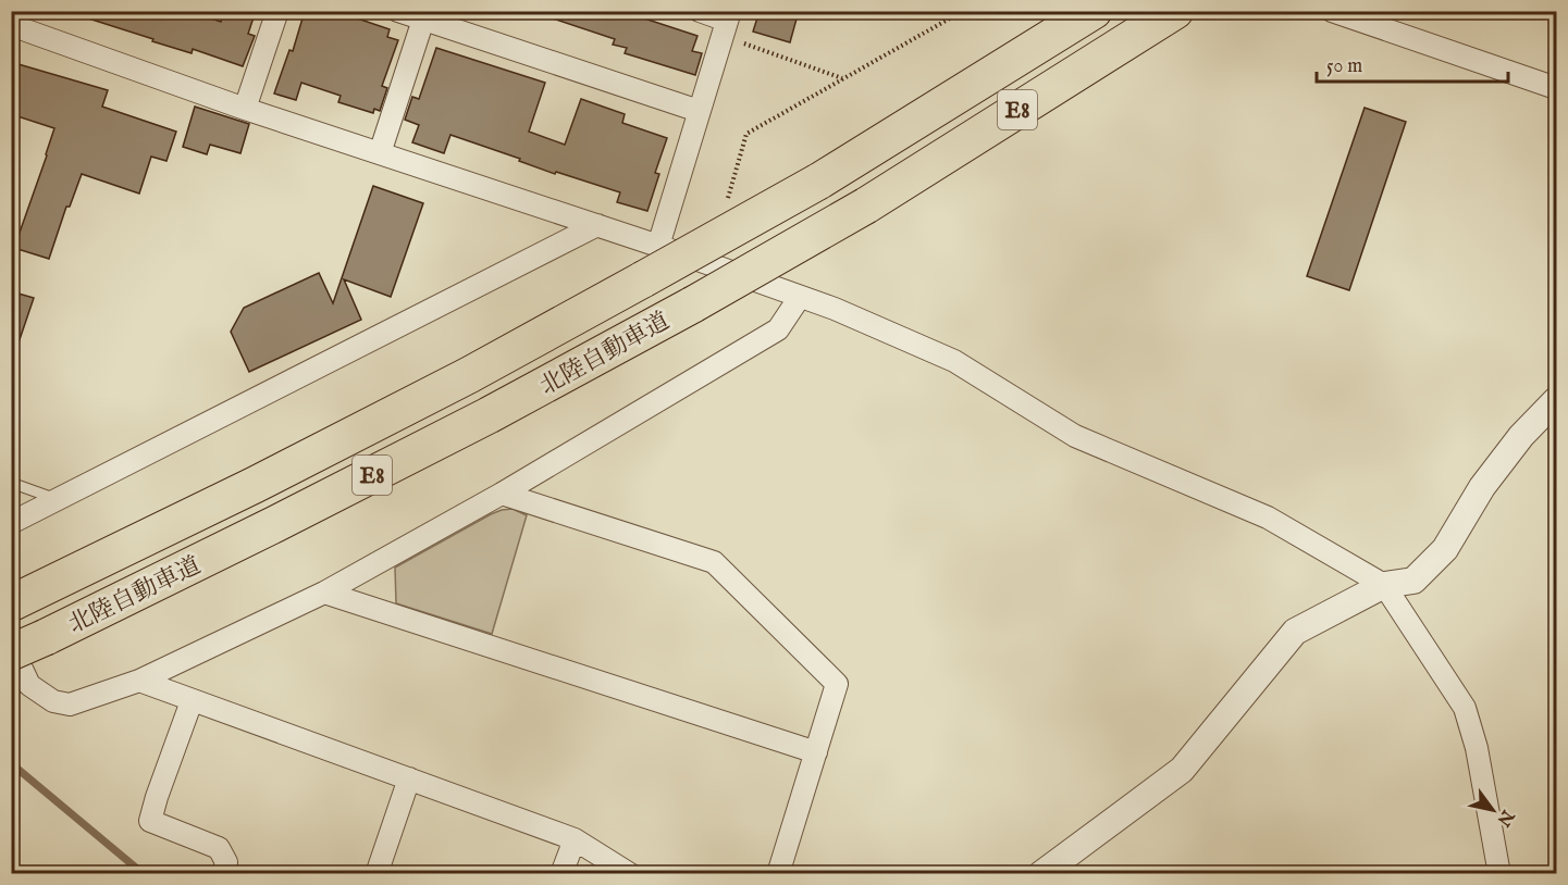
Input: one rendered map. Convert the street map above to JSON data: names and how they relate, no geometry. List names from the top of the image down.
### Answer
{
  "streets": {
    "highway": ["E8", "北陸自動車道"]
  },
  "scale_bar": "50 m",
  "north": "bottom right"
}
